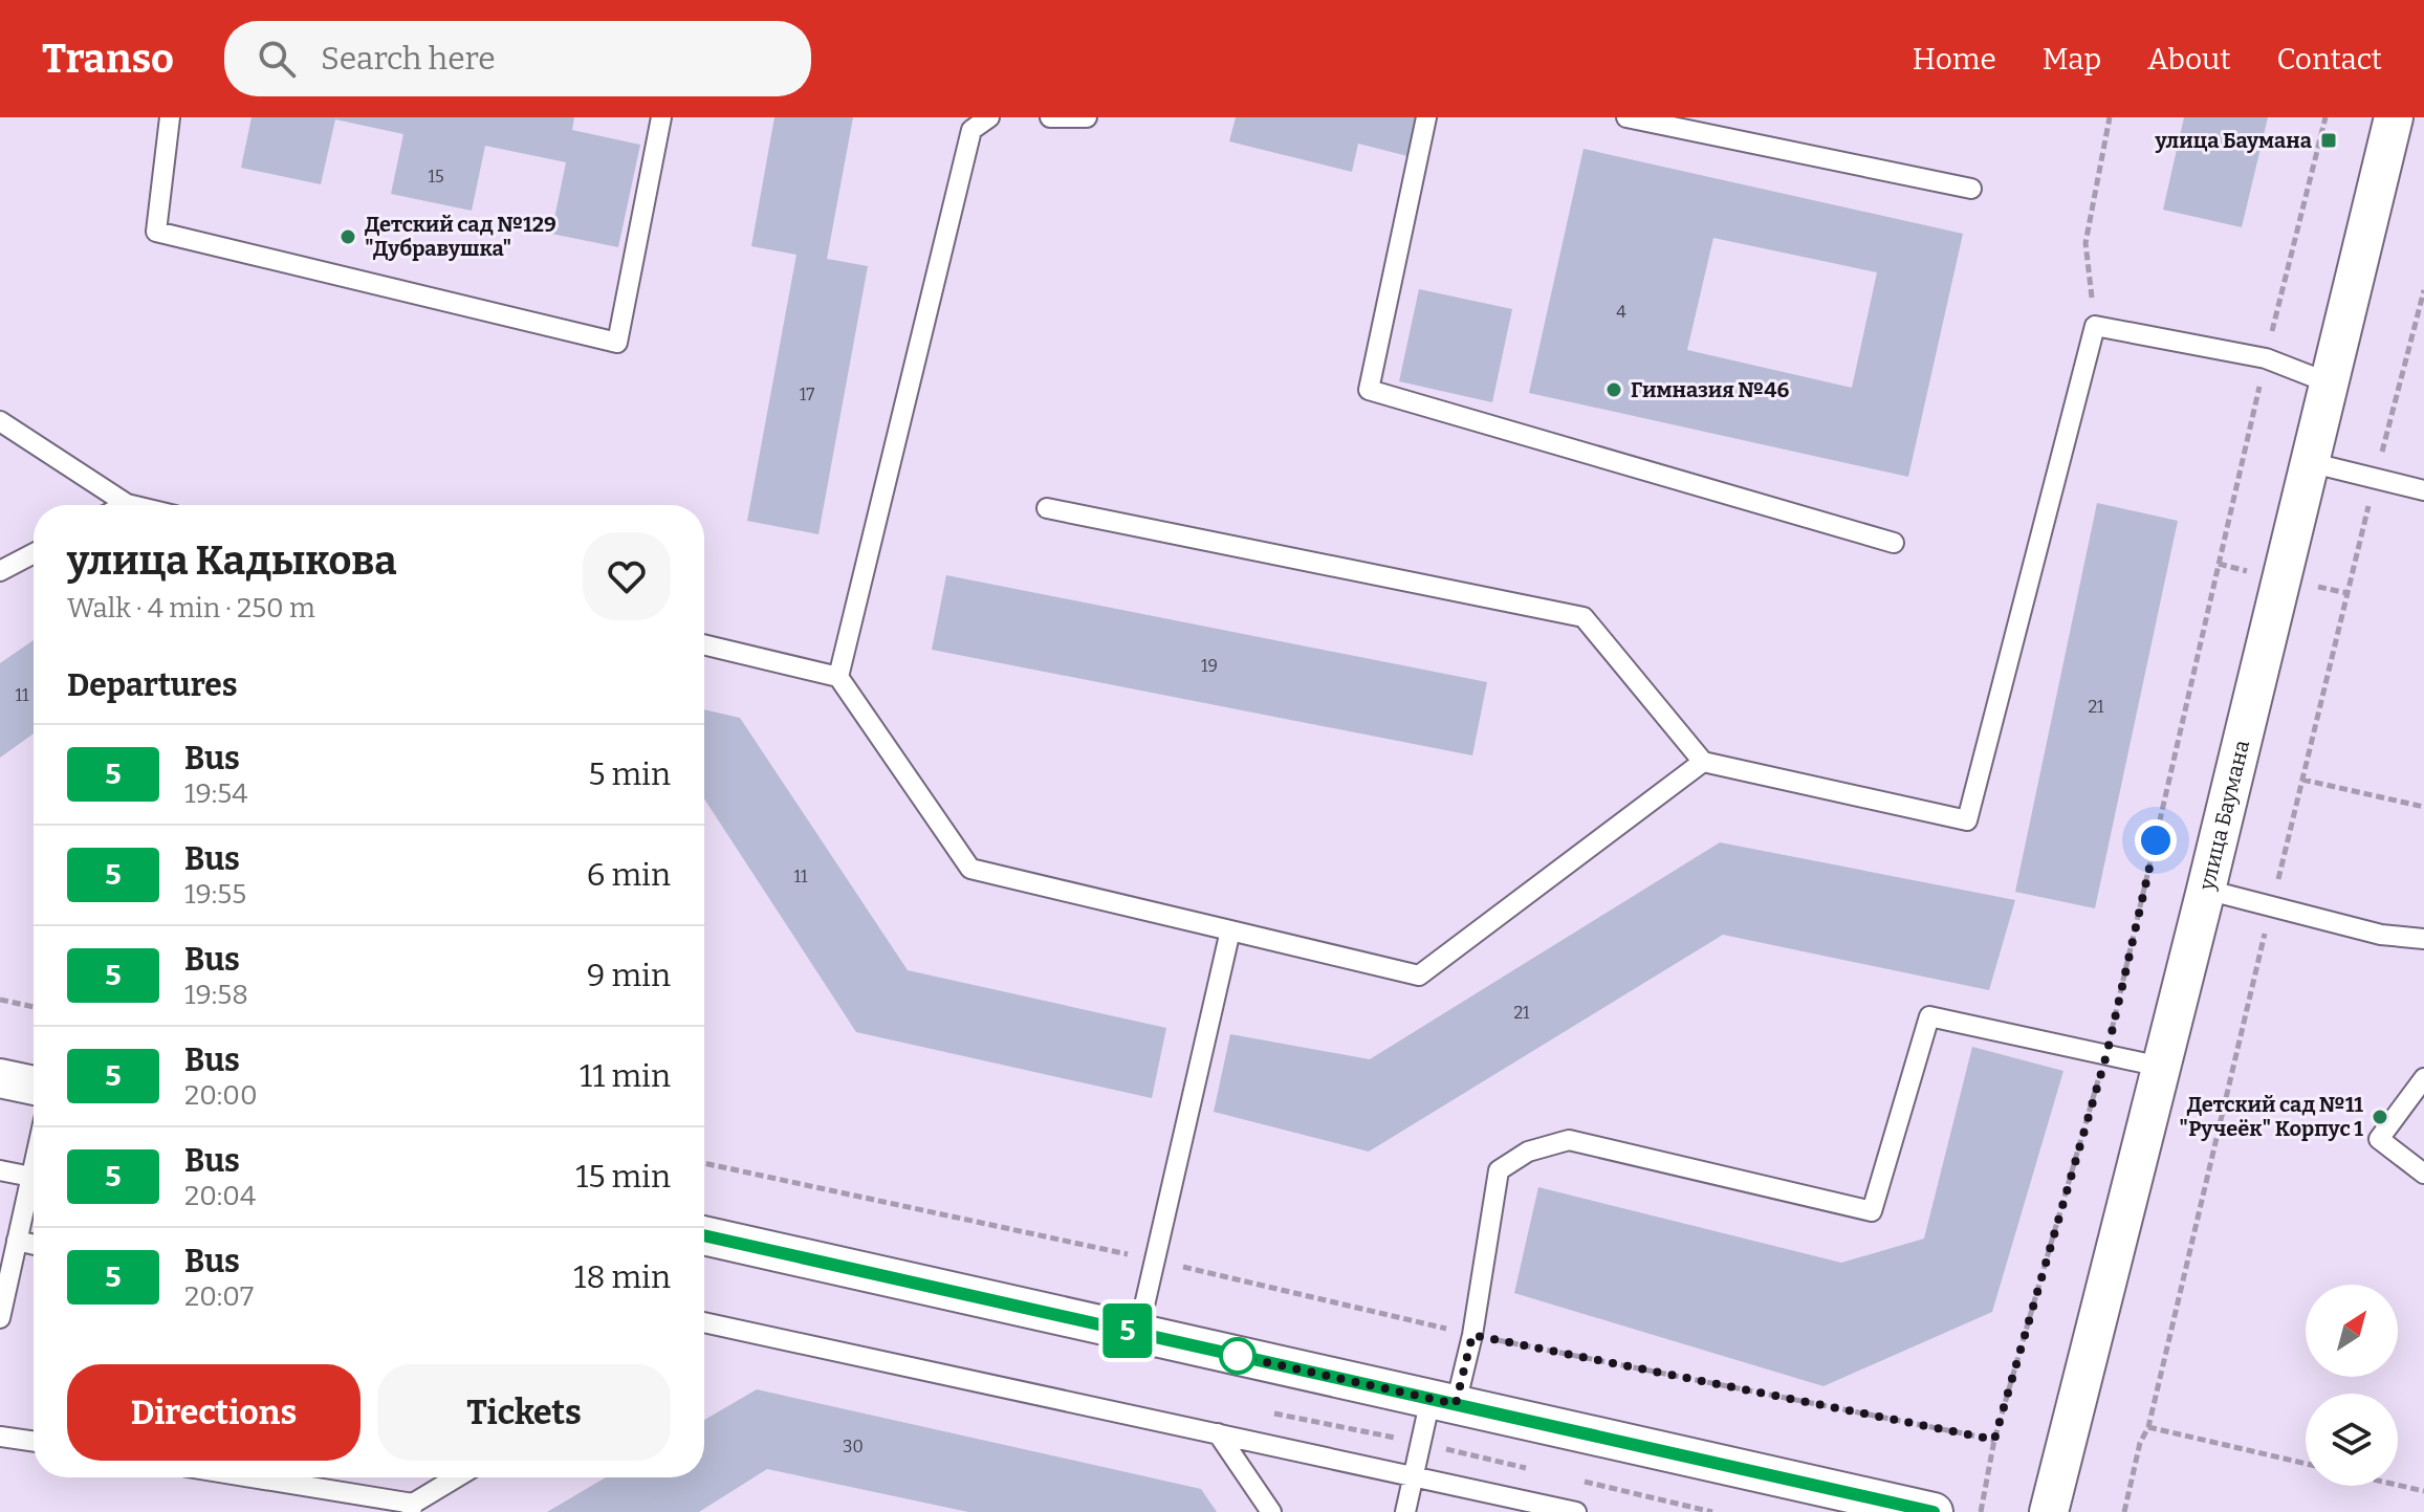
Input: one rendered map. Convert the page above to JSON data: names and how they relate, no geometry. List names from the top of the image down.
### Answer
{
  "streets": {
    "street": ["улица Баумана"]
  },
  "places": {
    "transit": ["улица Баумана"],
    "other": ["Детский сад №129 \"Дубравушка\"", "Гимназия №46", "Детский сад №11 \"Ручеёк\" Корпус 1"]
  },
  "lines": ["bus line 5"],
  "house_numbers": [
    "15",
    "4",
    "17",
    "19",
    "11",
    "21",
    "11",
    "21",
    "30"
  ],
  "north": "top right",
  "page": {
    "header": "Transo",
    "search": "Search here",
    "nav": [
      "Home",
      "Map",
      "About",
      "Contact"
    ],
    "on_map": "5",
    "heading": [
      ["улица Кадыкова", "Walk · 4 min · 250 m"],
      "Departures"
    ],
    "list": [
      {
        "mark": "5",
        "name": "Bus",
        "note": "19:54",
        "value": "5 min"
      },
      {
        "mark": "5",
        "name": "Bus",
        "note": "19:55",
        "value": "6 min"
      },
      {
        "mark": "5",
        "name": "Bus",
        "note": "19:58",
        "value": "9 min"
      },
      {
        "mark": "5",
        "name": "Bus",
        "note": "20:00",
        "value": "11 min"
      },
      {
        "mark": "5",
        "name": "Bus",
        "note": "20:04",
        "value": "15 min"
      },
      {
        "mark": "5",
        "name": "Bus",
        "note": "20:07",
        "value": "18 min"
      }
    ],
    "buttons": ["Directions", "Tickets"]
  }
}
